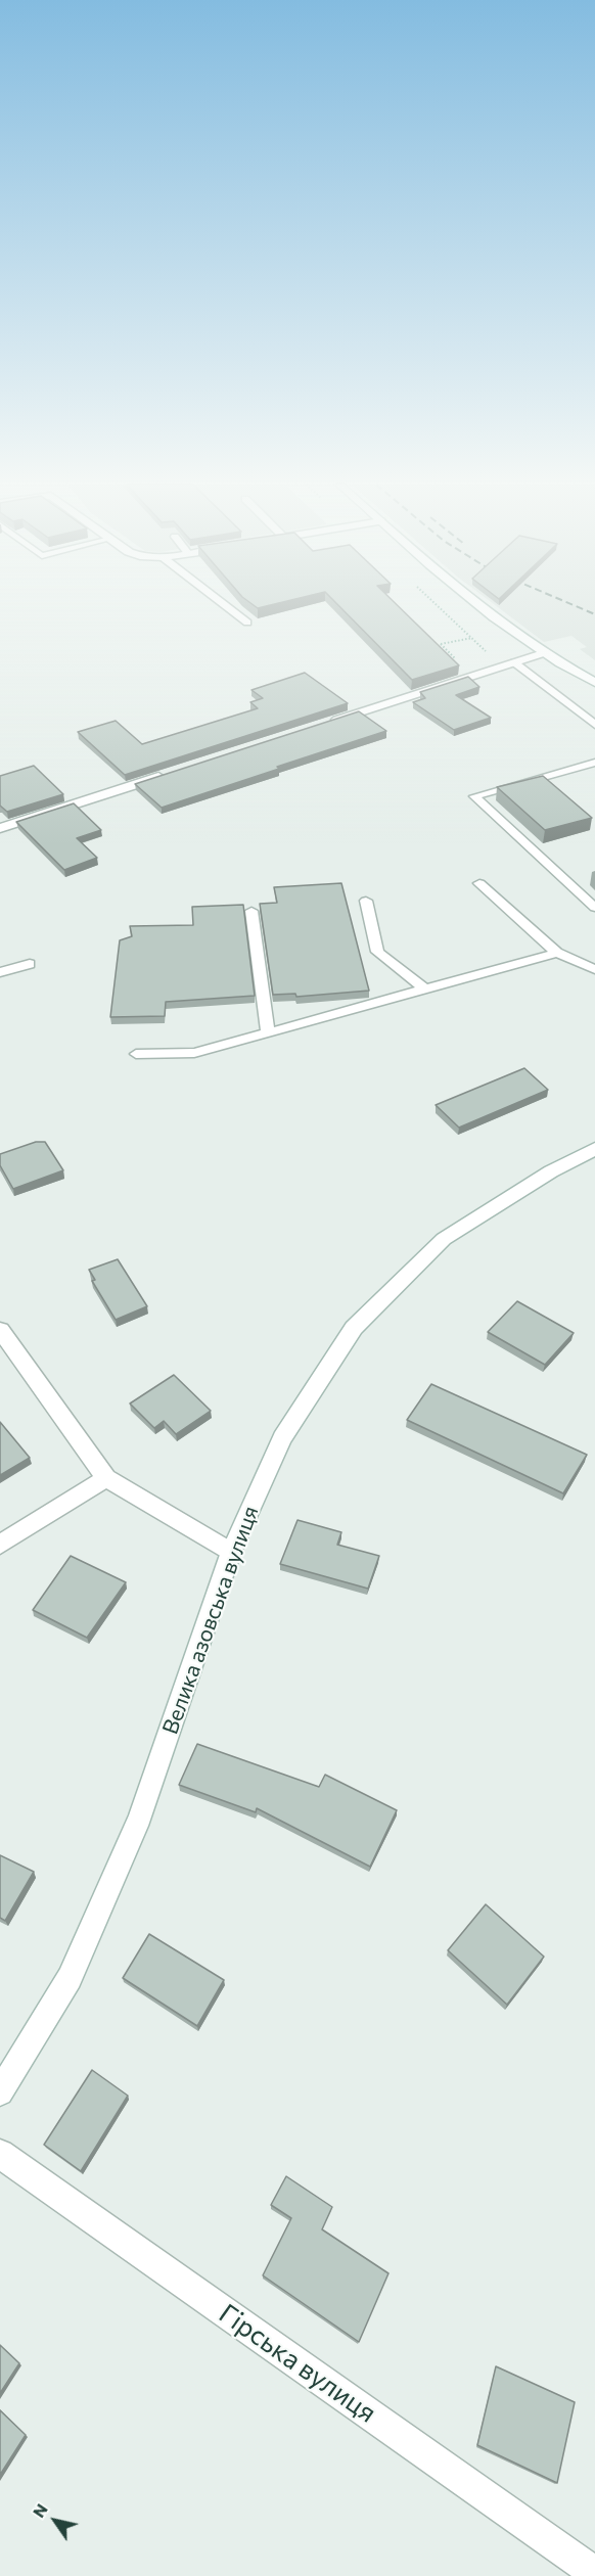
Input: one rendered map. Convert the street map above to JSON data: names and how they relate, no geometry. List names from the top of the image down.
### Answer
{
  "streets": {
    "street": ["Велика азовська вулиця", "Гірська вулиця"]
  },
  "north": "top left"
}
